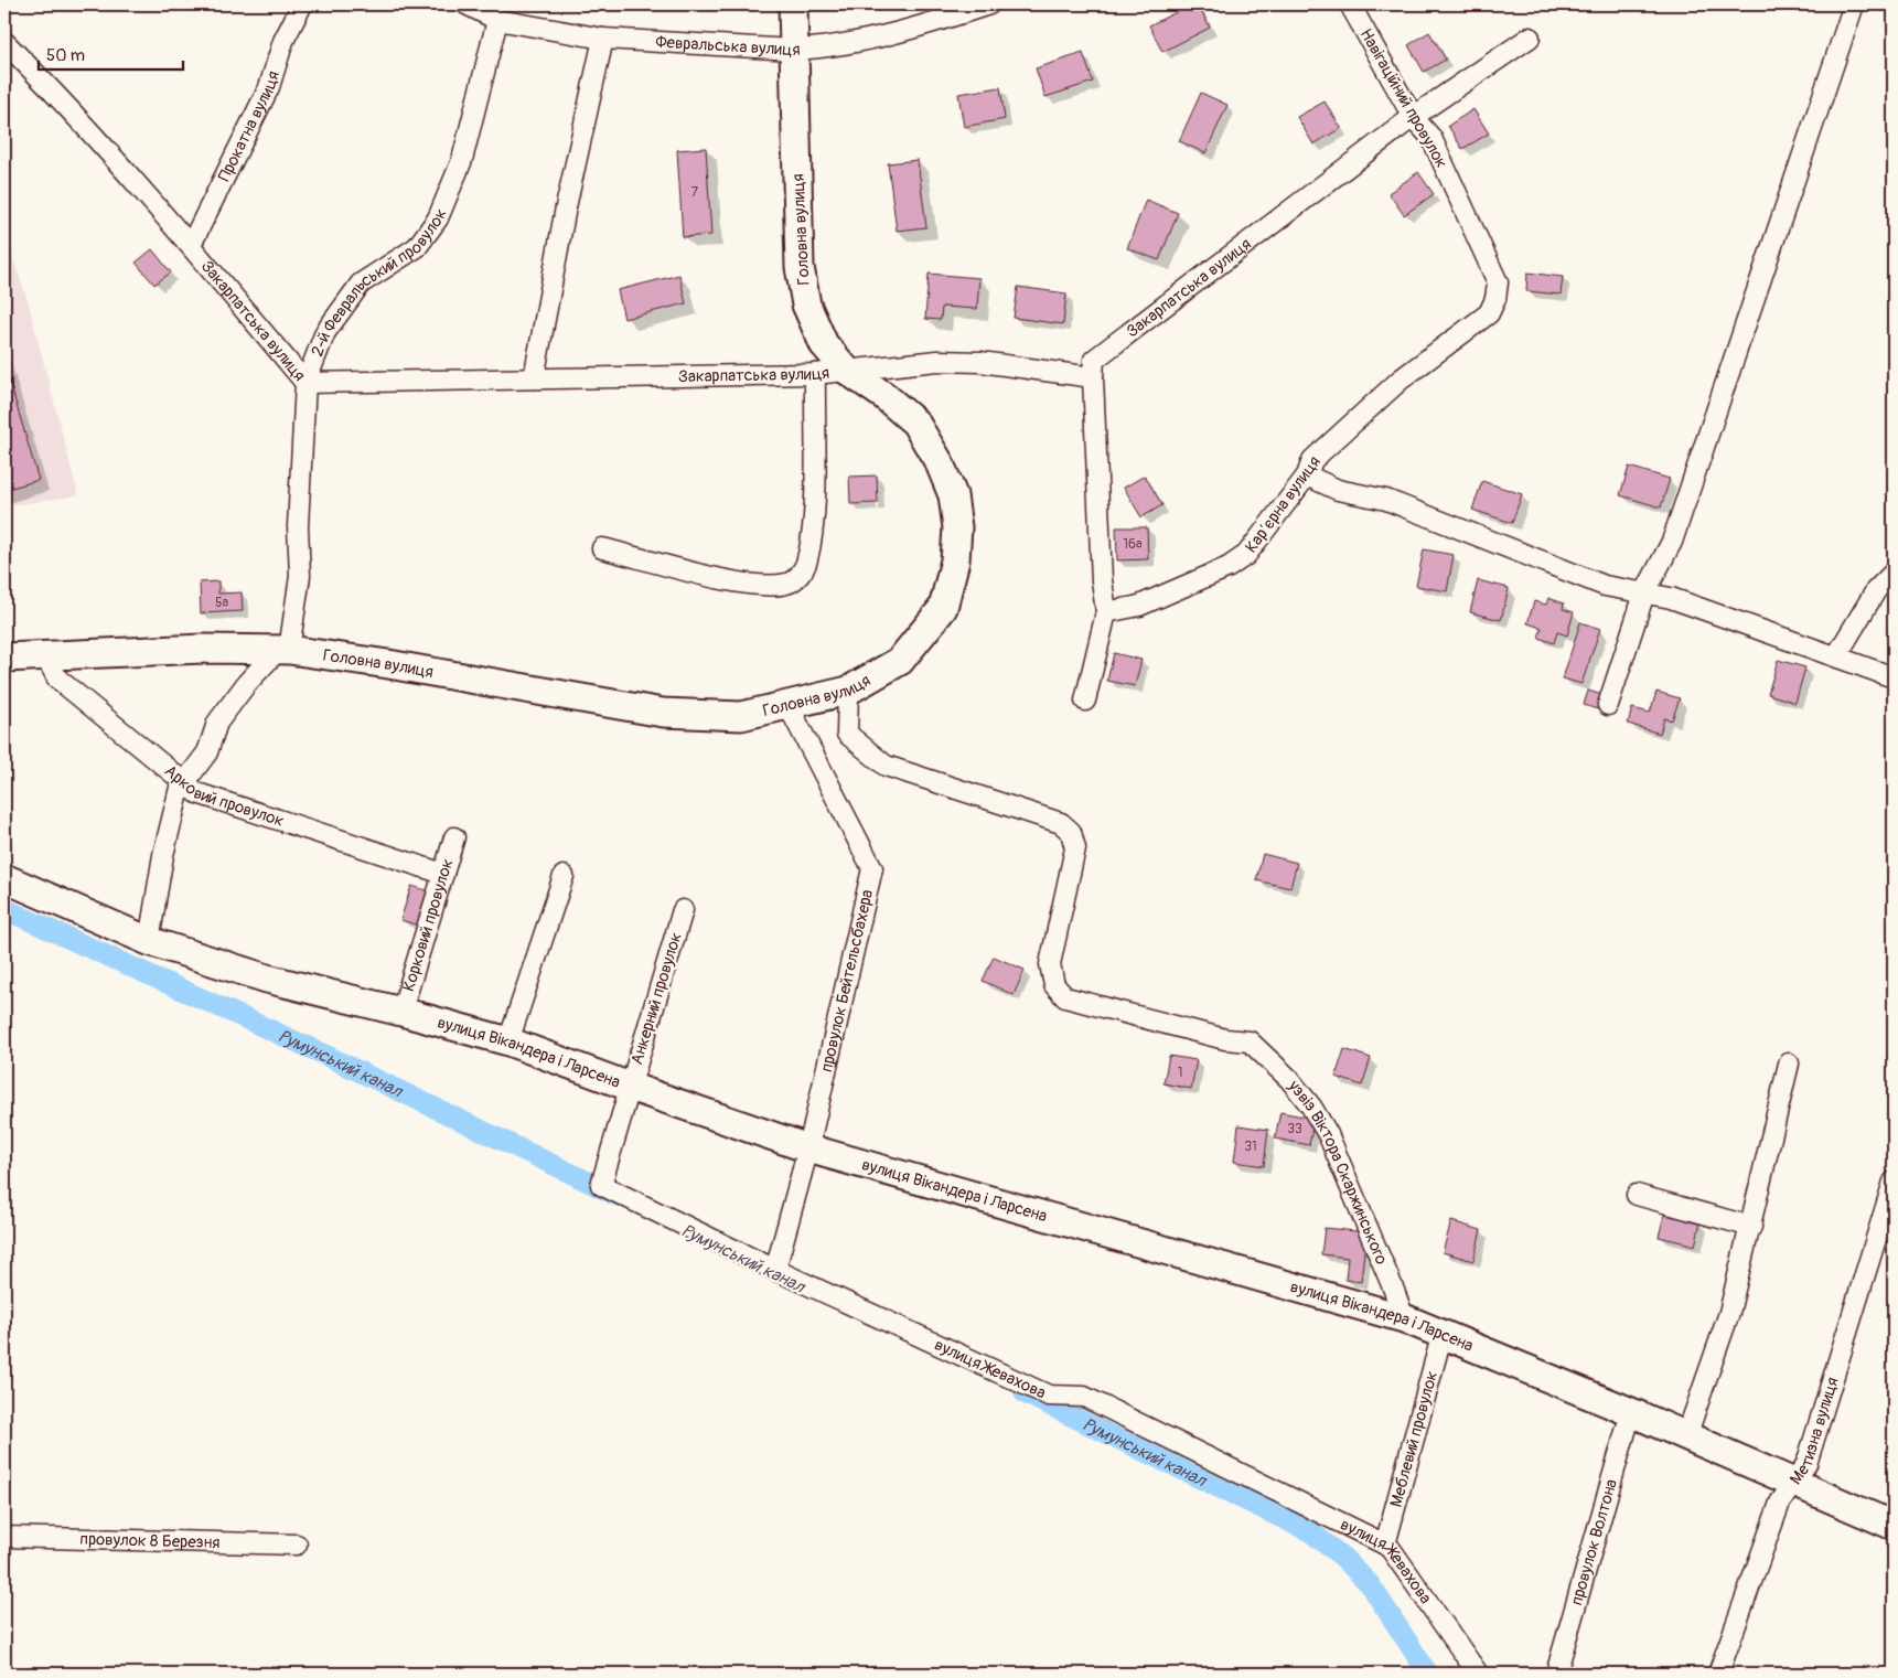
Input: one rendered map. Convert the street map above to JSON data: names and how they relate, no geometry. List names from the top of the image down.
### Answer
{
  "streets": {
    "street": [
      "Февральська вулиця",
      "Навігаційний провулок",
      "Прокатна вулиця",
      "Головна вулиця",
      "2-й Февральський провулок",
      "Закарпатська вулиця",
      "Карʼєрна вулиця",
      "Арковий провулок",
      "Корковий провулок",
      "провулок Бейтельсбахера",
      "Анкерний провулок",
      "вулиця Вікандера і Ларсена",
      "узвіз Віктора Скаржинського",
      "вулиця Жевахова",
      "Метизна вулиця",
      "Меблевий провулок",
      "провулок 8 Березня",
      "провулок Волтона"
    ]
  },
  "crossings": [
    ["Февральська вулиця", "Головна вулиця"],
    ["Февральська вулиця", "2-й Февральський провулок"],
    ["Навігаційний провулок", "Закарпатська вулиця"],
    ["Навігаційний провулок", "Карʼєрна вулиця"],
    ["Прокатна вулиця", "Закарпатська вулиця"],
    ["Головна вулиця", "2-й Февральський провулок"],
    ["Головна вулиця", "Закарпатська вулиця"],
    ["Головна вулиця", "Арковий провулок"],
    ["Головна вулиця", "провулок Бейтельсбахера"],
    ["Головна вулиця", "узвіз Віктора Скаржинського"],
    ["2-й Февральський провулок", "Закарпатська вулиця"],
    ["Арковий провулок", "Корковий провулок"],
    ["Корковий провулок", "вулиця Вікандера і Ларсена"],
    ["провулок Бейтельсбахера", "вулиця Вікандера і Ларсена"],
    ["провулок Бейтельсбахера", "вулиця Жевахова"],
    ["Анкерний провулок", "вулиця Вікандера і Ларсена"],
    ["Анкерний провулок", "вулиця Жевахова"],
    ["вулиця Вікандера і Ларсена", "узвіз Віктора Скаржинського"],
    ["вулиця Вікандера і Ларсена", "Метизна вулиця"],
    ["вулиця Вікандера і Ларсена", "Меблевий провулок"],
    ["вулиця Вікандера і Ларсена", "провулок Волтона"],
    ["вулиця Жевахова", "Меблевий провулок"]
  ],
  "water": ["Румунський канал"],
  "house_numbers": [
    "7",
    "16а",
    "5а",
    "1",
    "33",
    "31"
  ],
  "scale_bar": "50 m"
}
